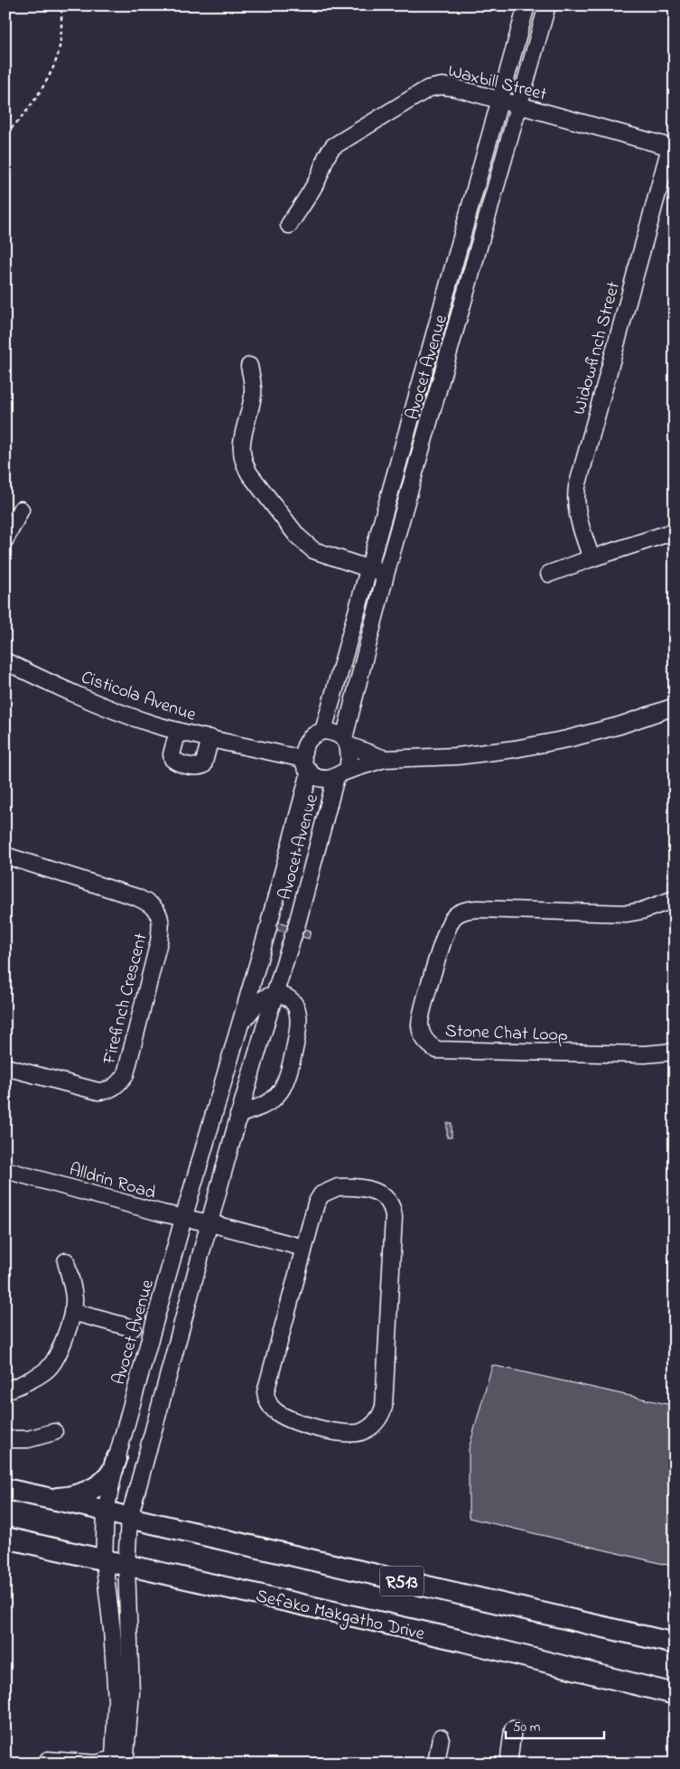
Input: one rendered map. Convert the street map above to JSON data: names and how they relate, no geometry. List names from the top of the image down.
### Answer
{
  "streets": {
    "main road": ["R513", "Sefako Makgatho Drive"],
    "street": [
      "Waxbill Street",
      "Widowfinch Street",
      "Avocet Avenue",
      "Cisticola Avenue",
      "Firefinch Crescent",
      "Stone Chat Loop",
      "Alldrin Road"
    ]
  },
  "crossings": [
    ["Waxbill Street", "Widowfinch Street"],
    ["Waxbill Street", "Avocet Avenue"],
    ["Avocet Avenue", "Cisticola Avenue"],
    ["Avocet Avenue", "Alldrin Road"],
    ["Avocet Avenue", "R513"],
    ["Avocet Avenue", "Sefako Makgatho Drive"]
  ],
  "scale_bar": "50 m"
}
